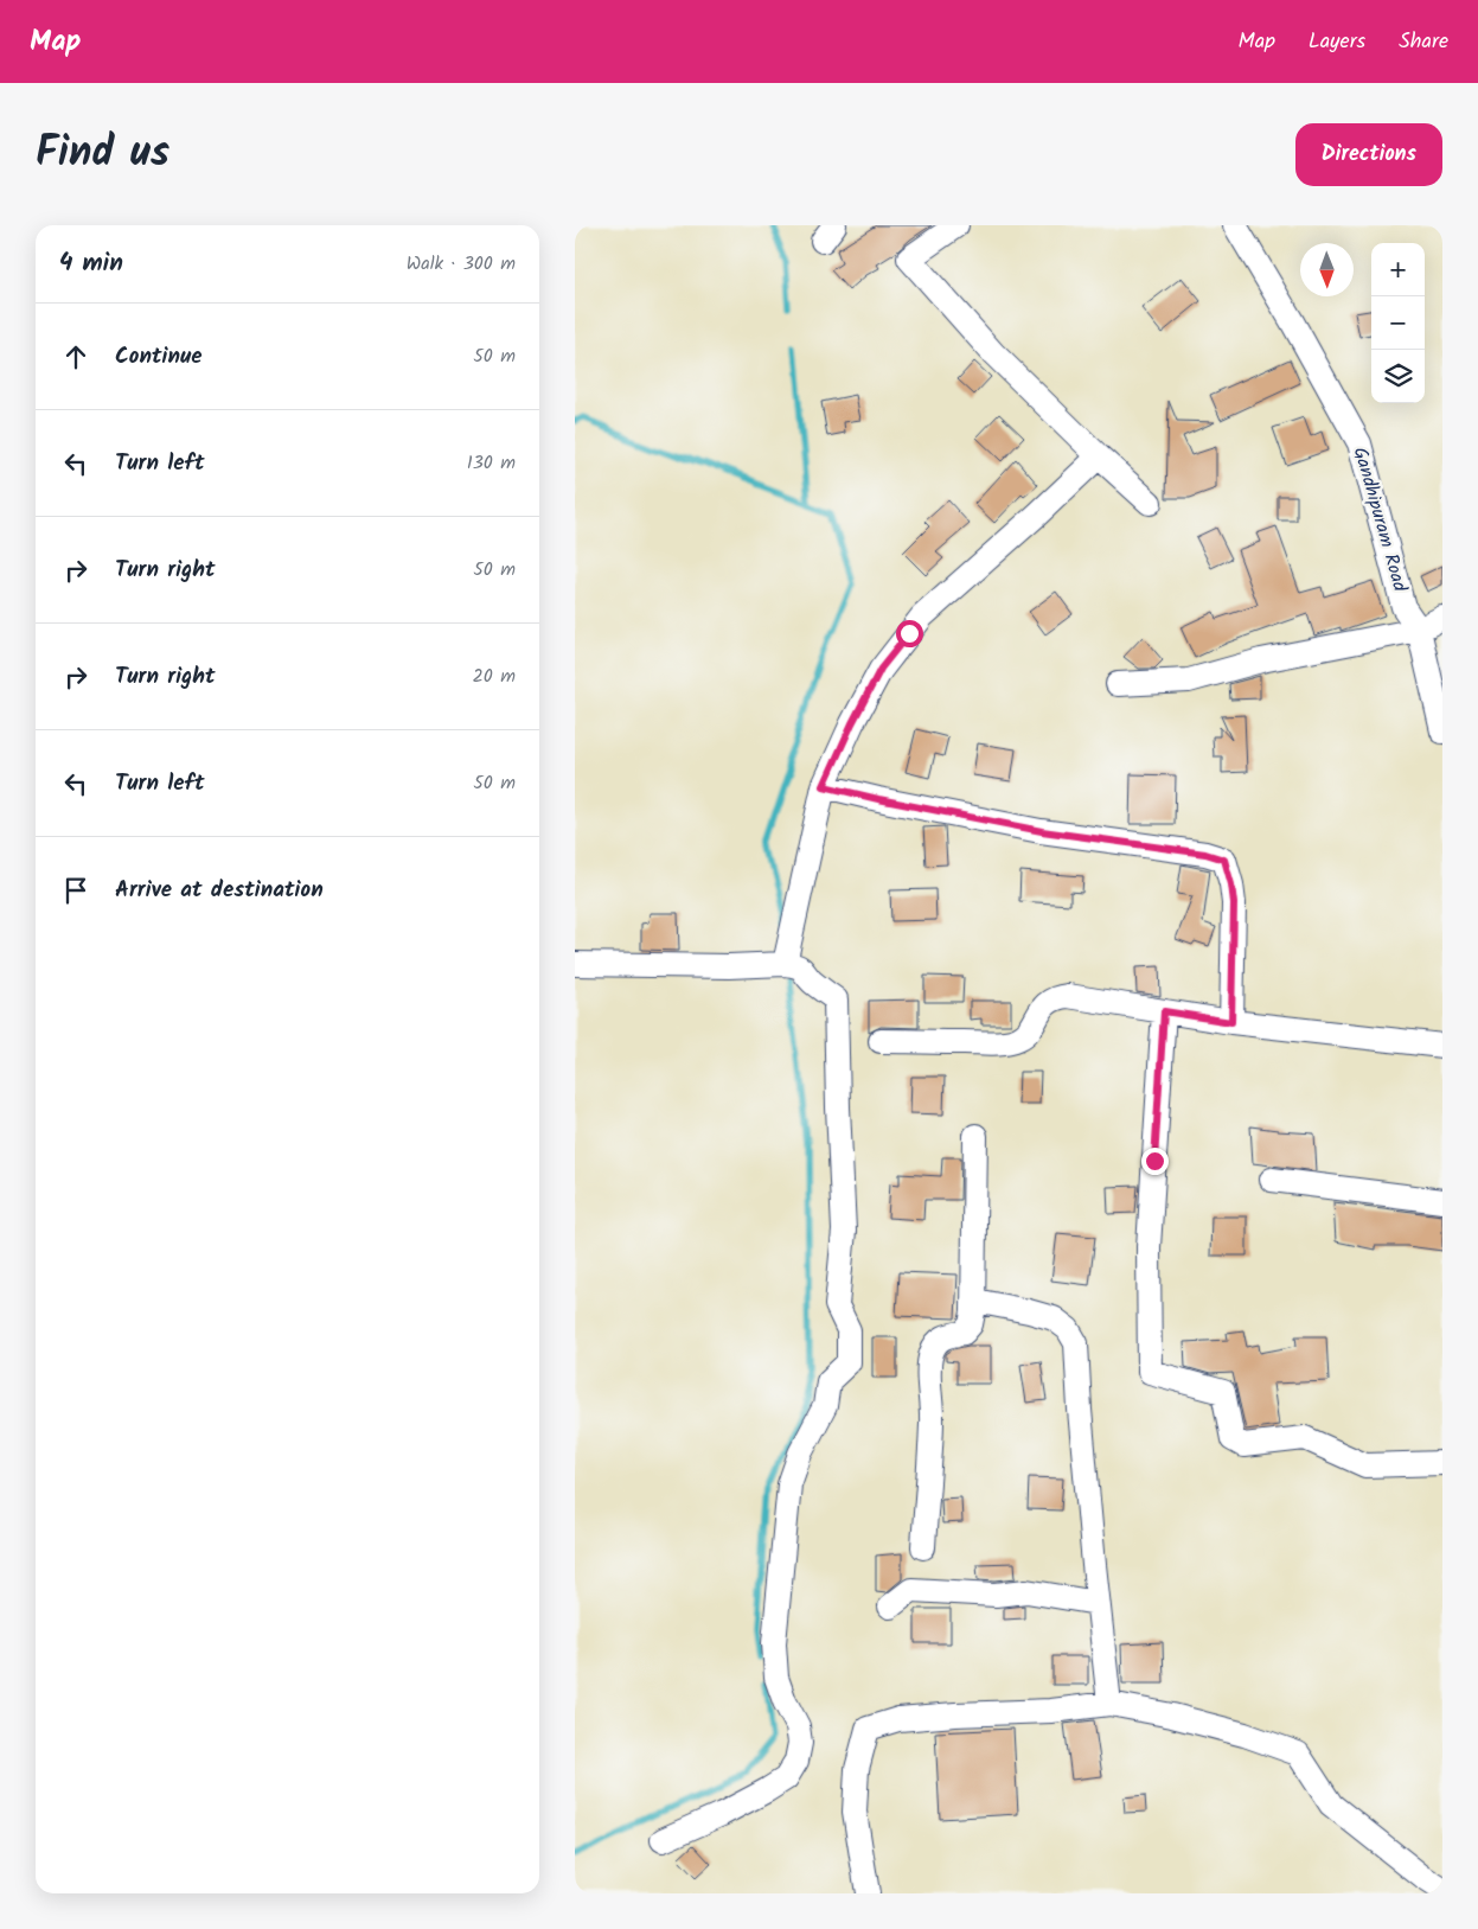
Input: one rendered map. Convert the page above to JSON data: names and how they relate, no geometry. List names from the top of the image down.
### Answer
{
  "streets": {
    "street": ["Gandhipuram Road"]
  },
  "north": "bottom",
  "page": {
    "header": "Map",
    "nav": ["Map", "Layers", "Share"],
    "title": "Find us",
    "buttons": "Directions",
    "heading": ["4 min", "Walk · 300 m"],
    "map_buttons": ["+", "−"],
    "list": [
      ["Continue", "50 m"],
      ["Turn left", "130 m"],
      ["Turn right", "50 m"],
      ["Turn right", "20 m"],
      ["Turn left", "50 m"],
      "Arrive at destination"
    ]
  }
}
